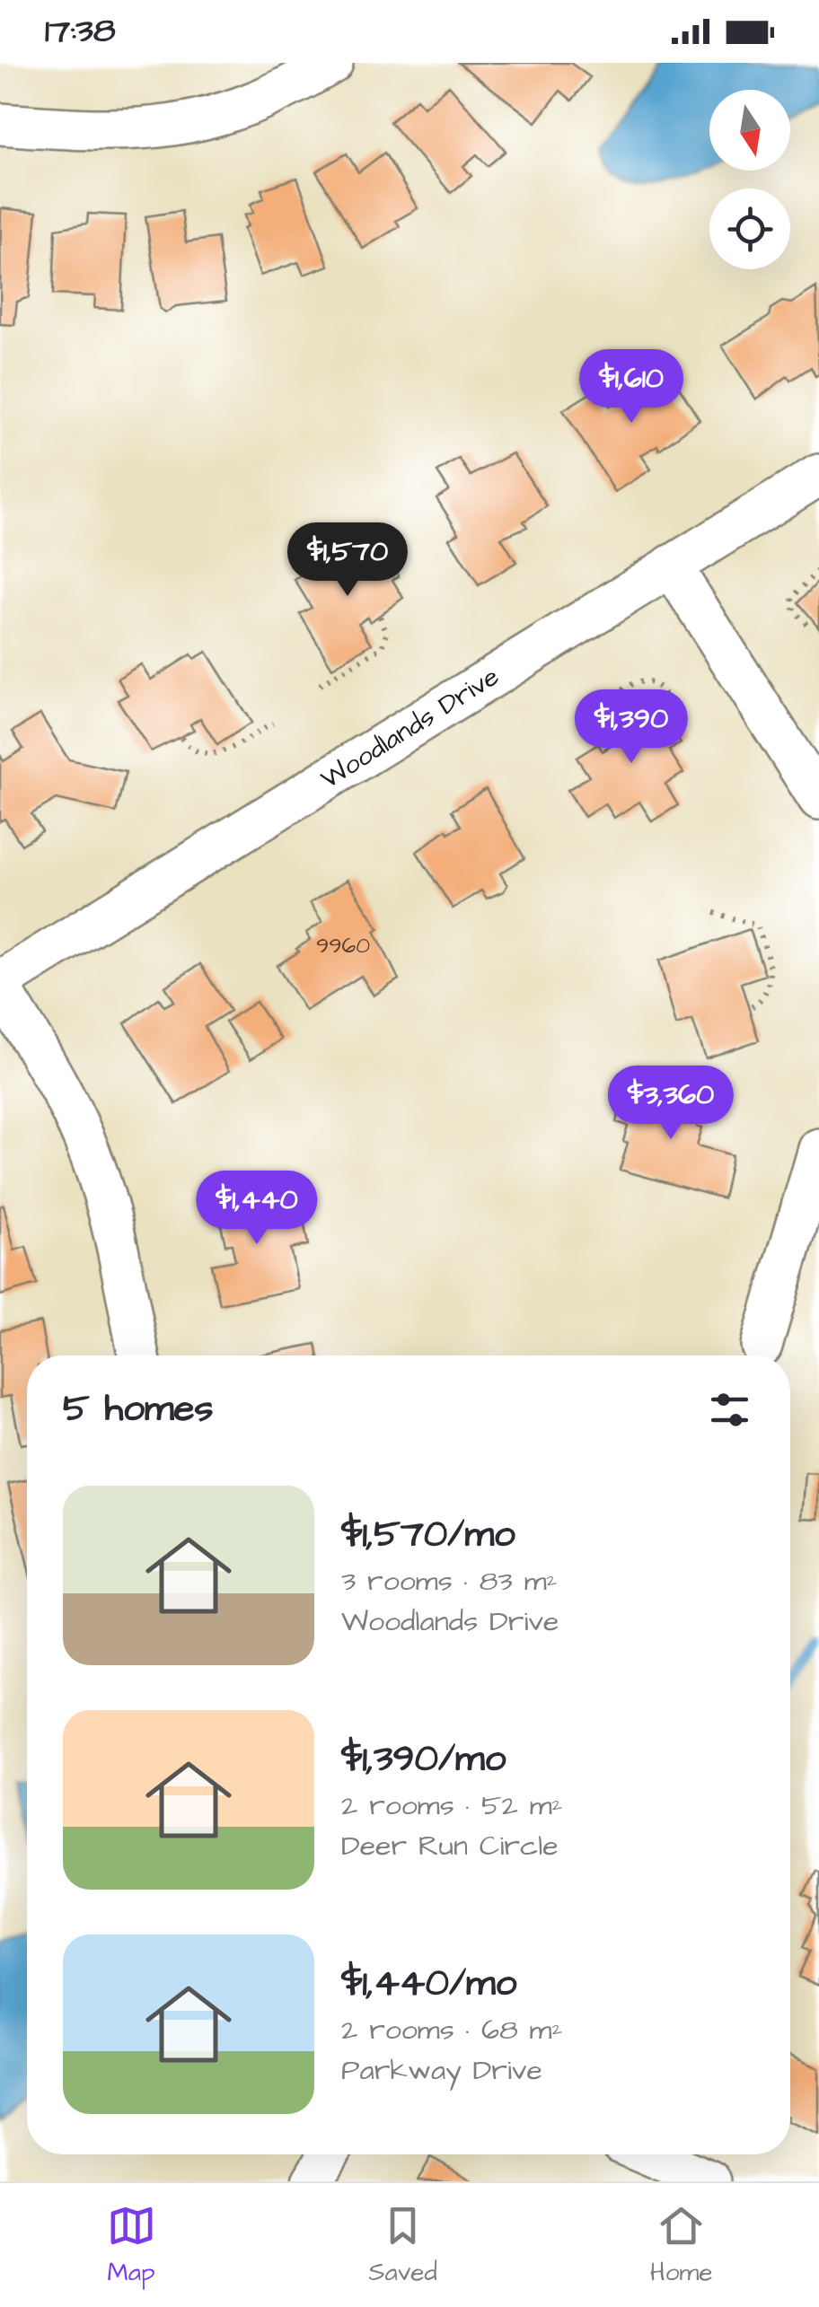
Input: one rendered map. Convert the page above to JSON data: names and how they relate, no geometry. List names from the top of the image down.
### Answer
{
  "streets": {
    "street": ["Woodlands Drive"]
  },
  "house_numbers": ["9960"],
  "north": "bottom",
  "page": {
    "status": "17:38",
    "price": [
      "$1,610",
      "$1,570",
      "$1,390",
      "$3,360",
      "$1,440"
    ],
    "heading": "5 homes",
    "list": [
      {
        "name": "$1,570/mo",
        "note": "3 rooms · 83 m² · Woodlands Drive"
      },
      {
        "name": "$1,390/mo",
        "note": "2 rooms · 52 m² · Deer Run Circle"
      },
      {
        "name": "$1,440/mo",
        "note": "2 rooms · 68 m² · Parkway Drive"
      }
    ],
    "tabs": ["Map", "Saved", "Home"]
  }
}
